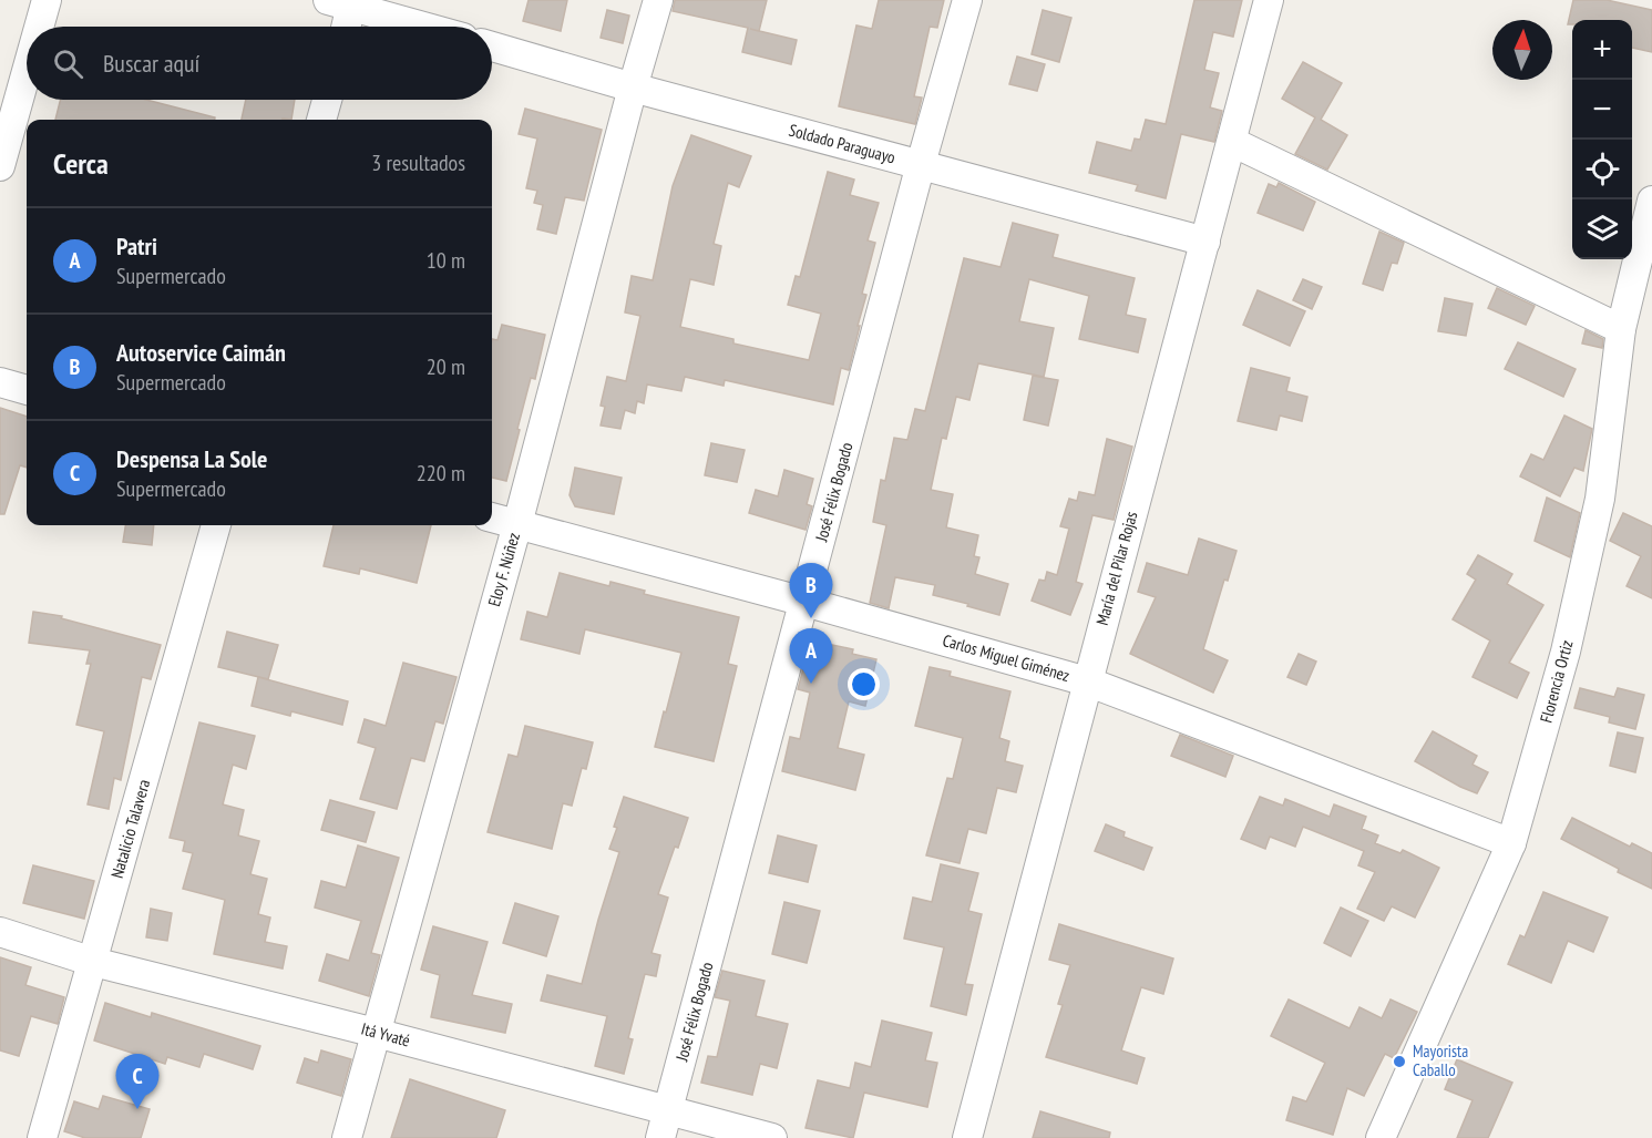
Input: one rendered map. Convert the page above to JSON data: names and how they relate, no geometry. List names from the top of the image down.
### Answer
{
  "streets": {
    "street": [
      "Soldado Paraguayo",
      "José Félix Bogado",
      "María del Pilar Rojas",
      "Eloy F. Núñez",
      "Carlos Miguel Giménez",
      "Florencia Ortiz",
      "Natalicio Talavera",
      "Itá Yvaté"
    ]
  },
  "crossings": [
    ["Soldado Paraguayo", "José Félix Bogado"],
    ["Soldado Paraguayo", "María del Pilar Rojas"],
    ["Soldado Paraguayo", "Eloy F. Núñez"],
    ["José Félix Bogado", "Carlos Miguel Giménez"],
    ["José Félix Bogado", "Itá Yvaté"],
    ["María del Pilar Rojas", "Carlos Miguel Giménez"],
    ["Eloy F. Núñez", "Carlos Miguel Giménez"],
    ["Eloy F. Núñez", "Itá Yvaté"],
    ["Carlos Miguel Giménez", "Florencia Ortiz"],
    ["Natalicio Talavera", "Itá Yvaté"]
  ],
  "places": ["Mayorista Caballo"],
  "north": "top",
  "page": {
    "map_buttons": ["+", "−"],
    "search": "Buscar aquí",
    "heading": ["Cerca", "3 resultados"],
    "list": [
      {
        "mark": "A",
        "name": "Patri",
        "note": "Supermercado",
        "value": "10 m"
      },
      {
        "mark": "B",
        "name": "Autoservice Caimán",
        "note": "Supermercado",
        "value": "20 m"
      },
      {
        "mark": "C",
        "name": "Despensa La Sole",
        "note": "Supermercado",
        "value": "220 m"
      }
    ],
    "pins": ["B", "A", "C"]
  }
}
